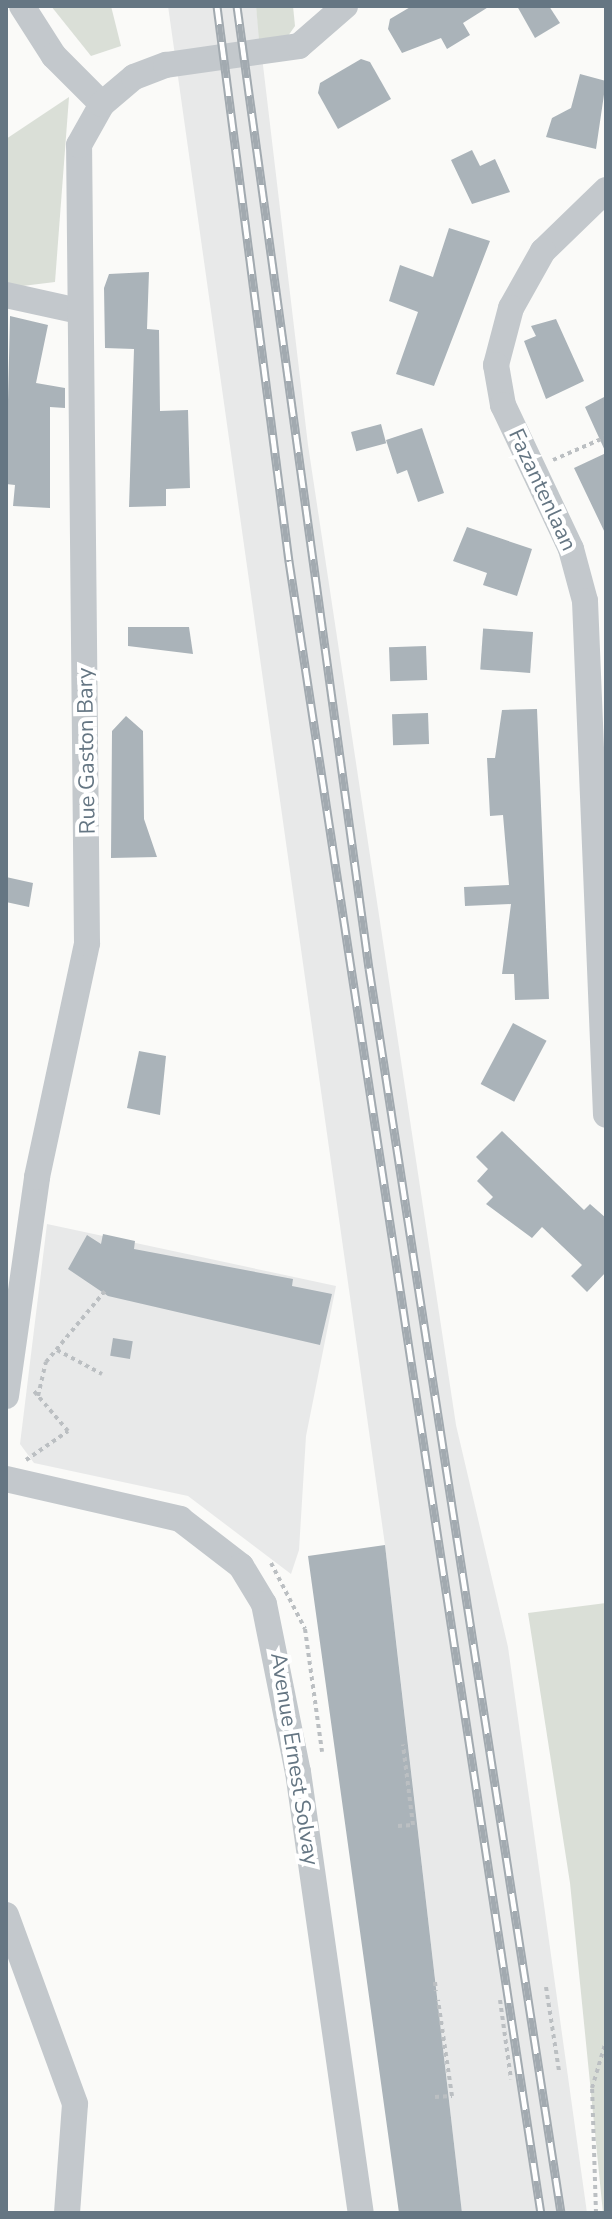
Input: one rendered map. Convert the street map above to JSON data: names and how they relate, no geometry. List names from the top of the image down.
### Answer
{
  "streets": {
    "street": ["Fazantenlaan", "Rue Gaston Bary", "Avenue Ernest Solvay"]
  }
}
